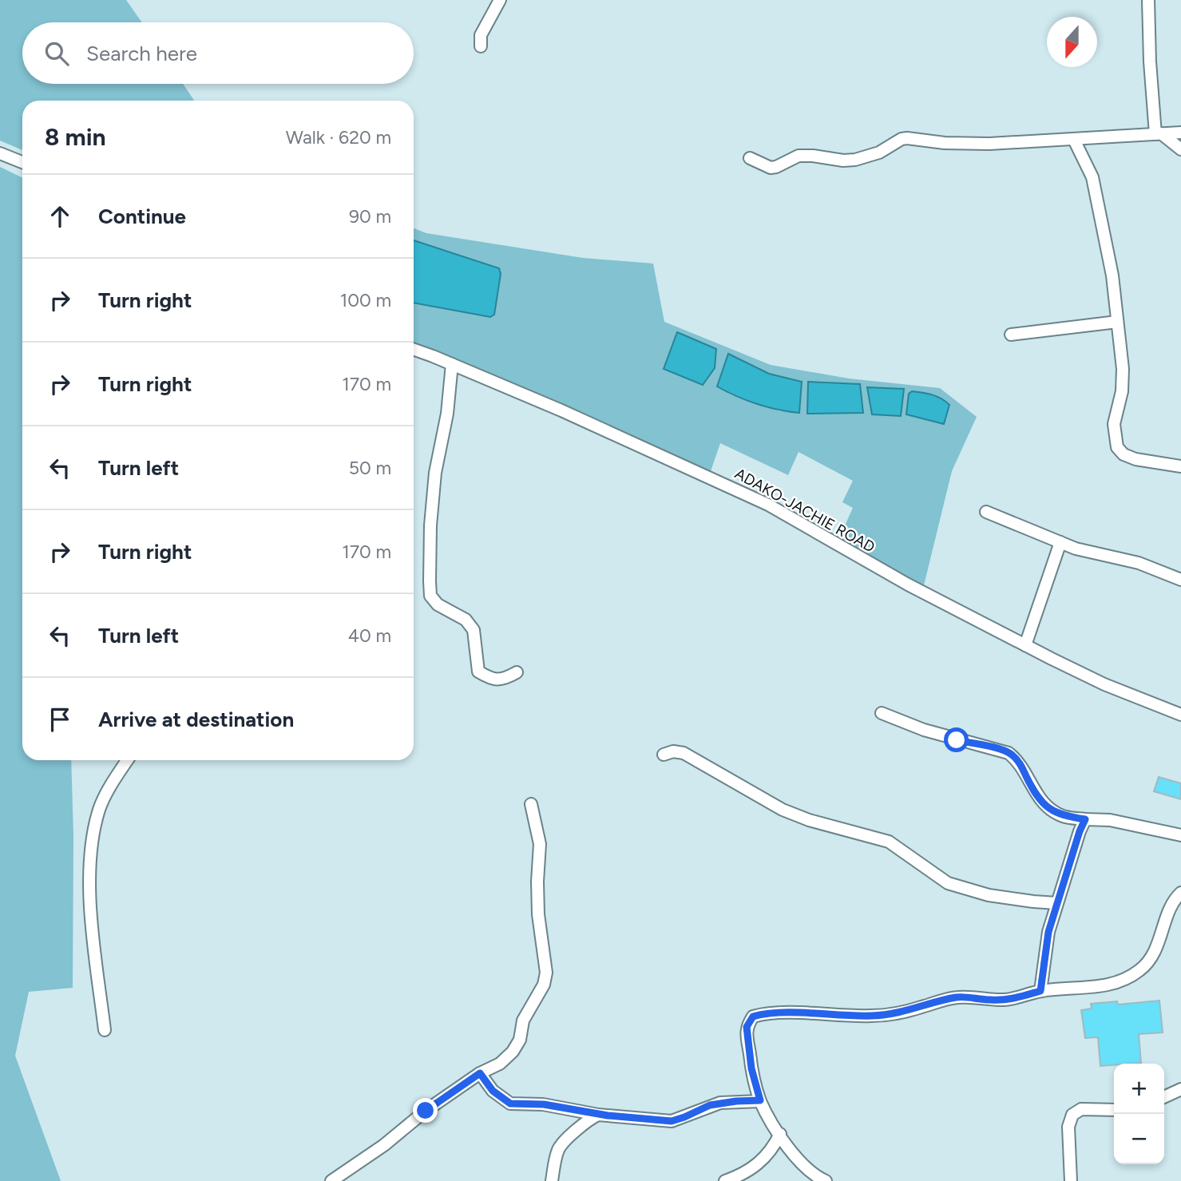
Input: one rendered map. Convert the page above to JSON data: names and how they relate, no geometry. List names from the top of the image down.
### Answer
{
  "streets": {
    "street": ["ADAKO-JACHIE ROAD"]
  },
  "north": "bottom",
  "page": {
    "search": "Search here",
    "heading": ["8 min", "Walk · 620 m"],
    "list": [
      ["Continue", "90 m"],
      ["Turn right", "100 m"],
      ["Turn right", "170 m"],
      ["Turn left", "50 m"],
      ["Turn right", "170 m"],
      ["Turn left", "40 m"],
      "Arrive at destination"
    ],
    "map_buttons": ["+", "−"]
  }
}
